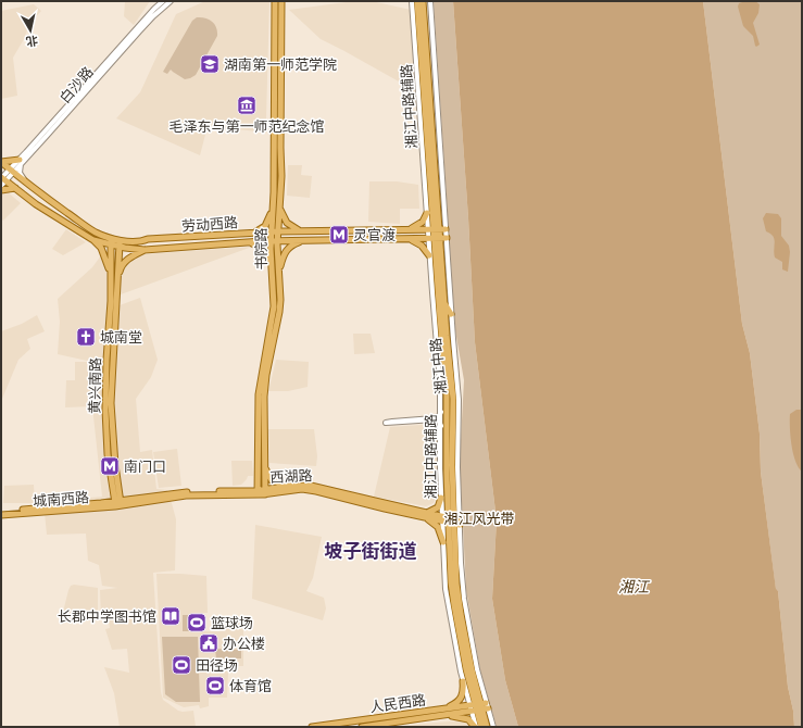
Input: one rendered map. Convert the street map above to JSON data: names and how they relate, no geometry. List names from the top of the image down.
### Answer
{
  "streets": {
    "main road": [
      "劳动西路",
      "书院路",
      "湘江中路",
      "黄兴南路",
      "西湖路",
      "城南西路",
      "人民西路"
    ],
    "street": ["白沙路", "湘江中路辅路"]
  },
  "crossings": [
    ["白沙路", "劳动西路"],
    ["湘江中路辅路", "劳动西路"],
    ["湘江中路辅路", "湘江中路"],
    ["湘江中路辅路", "西湖路"],
    ["湘江中路辅路", "人民西路"],
    ["劳动西路", "书院路"],
    ["劳动西路", "湘江中路"],
    ["劳动西路", "黄兴南路"],
    ["书院路", "西湖路"],
    ["湘江中路", "西湖路"],
    ["湘江中路", "人民西路"],
    ["黄兴南路", "西湖路"],
    ["黄兴南路", "城南西路"],
    ["西湖路", "城南西路"]
  ],
  "districts": ["坡子街街道"],
  "water": ["湘江"],
  "parks": ["湘江风光带"],
  "places": {
    "school or university": ["湖南第一师范学院"],
    "museum": ["毛泽东与第一师范纪念馆"],
    "metro station": ["灵官渡", "南门口"],
    "church": ["城南堂"],
    "library": ["长郡中学图书馆"],
    "sports": ["篮球场", "田径场", "体育馆"],
    "public building": ["办公楼"]
  },
  "north": "bottom"
}
